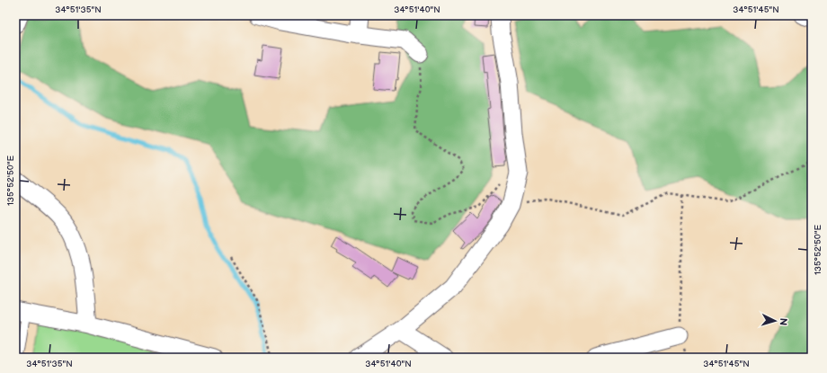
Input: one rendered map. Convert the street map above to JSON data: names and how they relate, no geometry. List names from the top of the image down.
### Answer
{
  "north": "right",
  "coordinates": [
    "34°51'35\"N",
    "34°51'40\"N",
    "34°51'45\"N",
    "135°52'50\"E"
  ]
}
